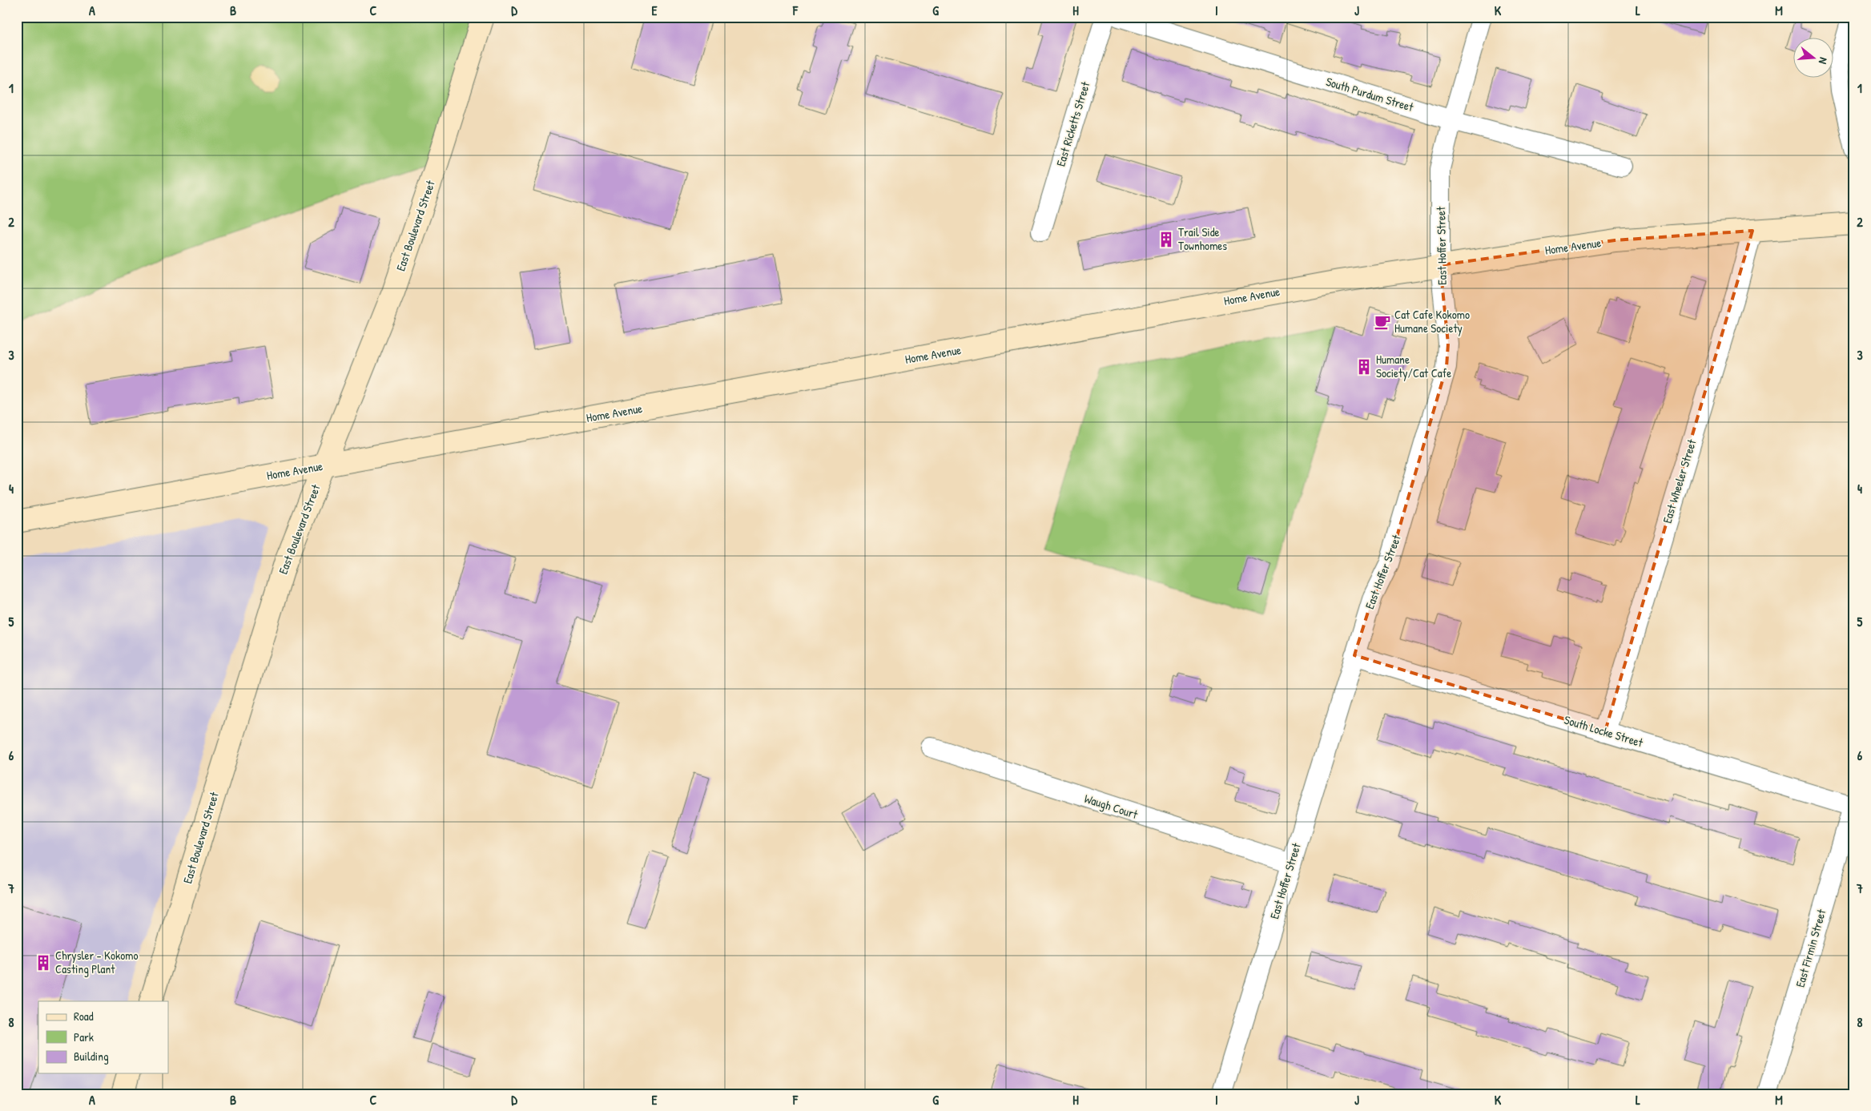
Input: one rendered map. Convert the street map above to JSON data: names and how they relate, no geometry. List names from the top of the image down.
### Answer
{
  "streets": {
    "main road": ["East Boulevard Street", "Home Avenue"],
    "street": [
      "South Purdum Street",
      "East Ricketts Street",
      "East Hoffer Street",
      "East Wheeler Street",
      "South Locke Street",
      "Waugh Court",
      "East Firmin Street"
    ]
  },
  "crossings": [
    ["South Purdum Street", "East Hoffer Street"],
    ["East Boulevard Street", "Home Avenue"],
    ["East Hoffer Street", "Home Avenue"],
    ["East Hoffer Street", "South Locke Street"],
    ["East Hoffer Street", "Waugh Court"],
    ["Home Avenue", "East Wheeler Street"],
    ["East Wheeler Street", "South Locke Street"],
    ["South Locke Street", "East Firmin Street"]
  ],
  "places": {
    "building": ["Trail Side Townhomes", "Humane Society/Cat Cafe", "Chrysler - Kokomo Casting Plant"],
    "cafe": ["Cat Cafe Kokomo Humane Society"]
  },
  "legend": ["Road", "Park", "Building"],
  "north": "right",
  "grid": {
    "columns": [
      "A",
      "B",
      "C",
      "D",
      "E",
      "F",
      "G",
      "H",
      "I",
      "J",
      "K",
      "L",
      "M"
    ],
    "rows": [
      "1",
      "2",
      "3",
      "4",
      "5",
      "6",
      "7",
      "8"
    ]
  }
}
